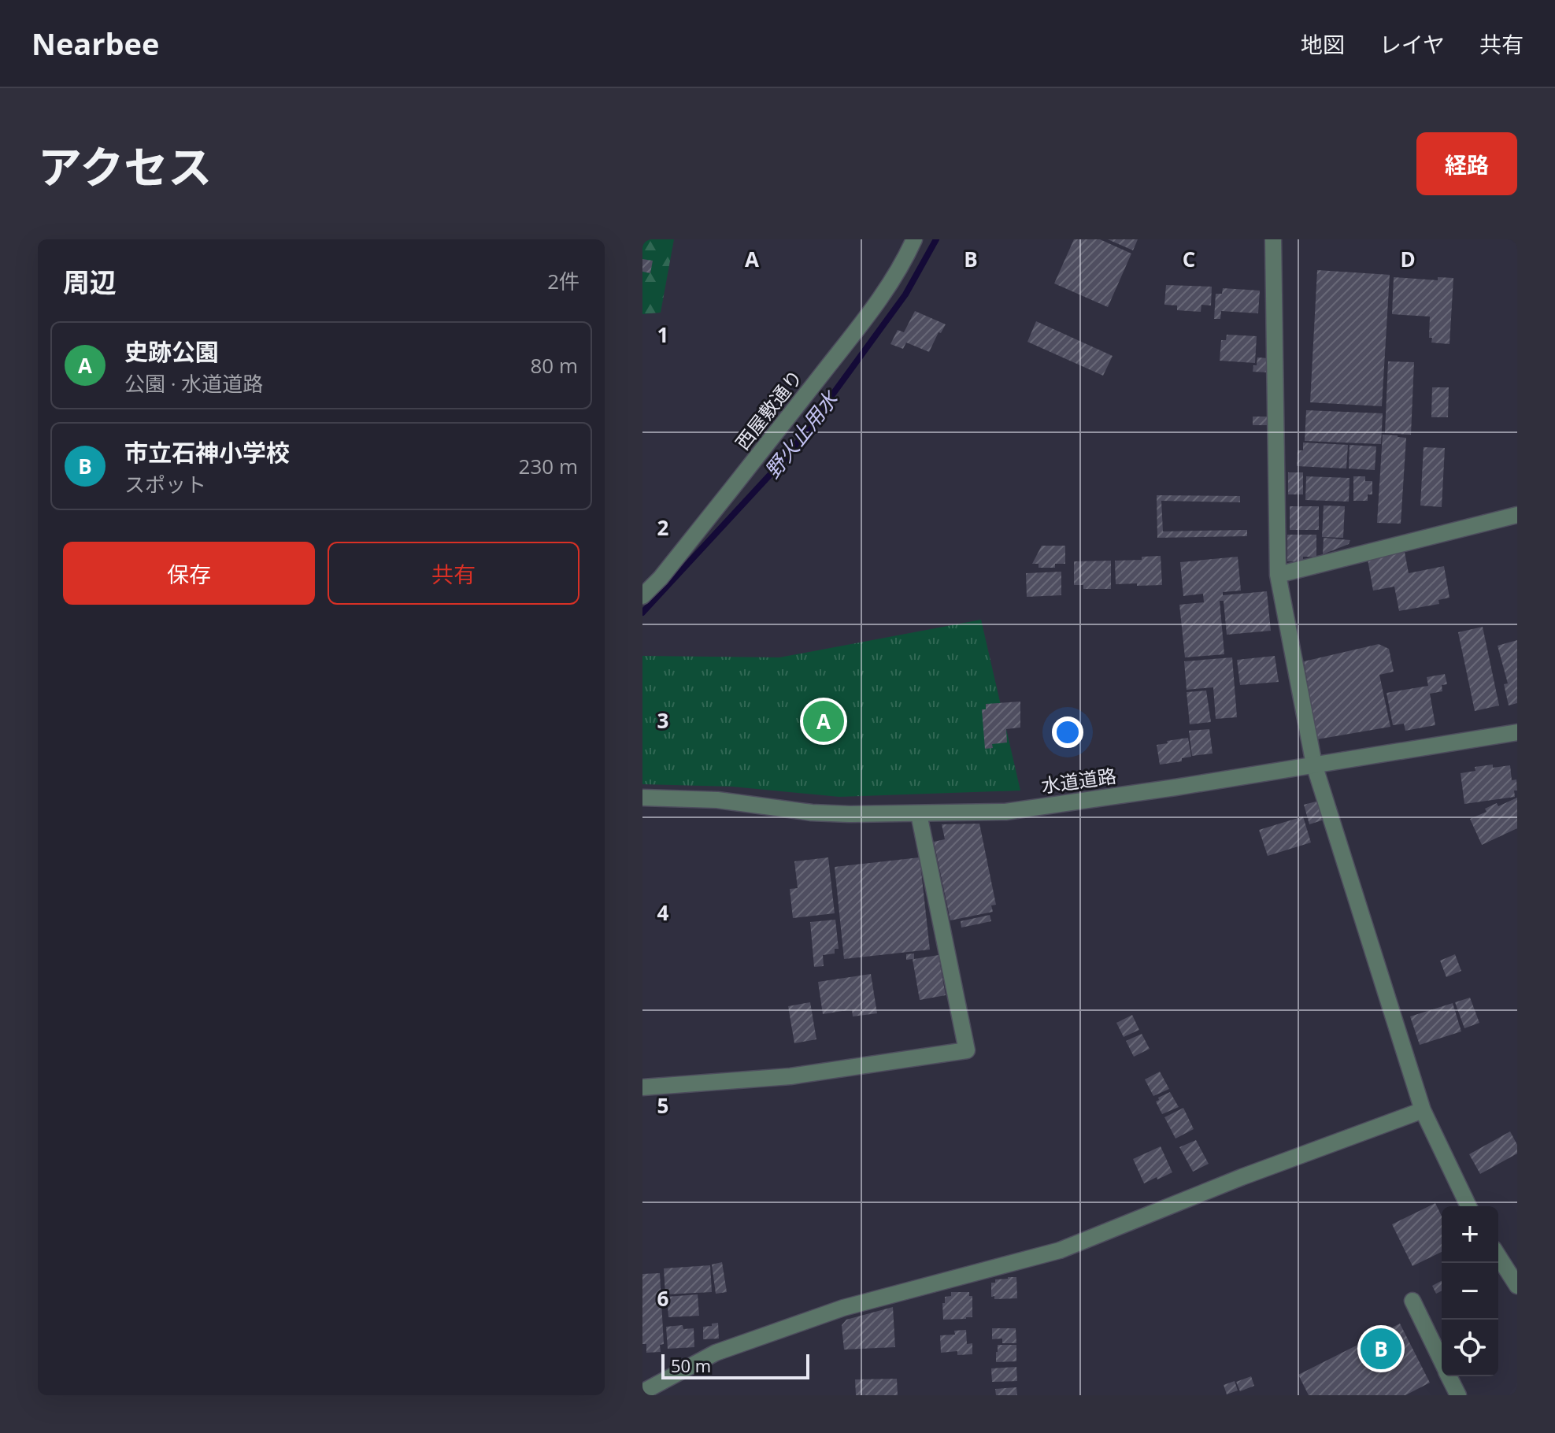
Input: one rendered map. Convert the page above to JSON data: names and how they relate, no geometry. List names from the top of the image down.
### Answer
{
  "streets": {
    "street": ["西屋敷通り", "水道道路"]
  },
  "water": ["野火止用水"],
  "scale_bar": "50 m",
  "page": {
    "header": "Nearbee",
    "nav": ["地図", "レイヤ", "共有"],
    "title": "アクセス",
    "buttons": [
      "経路",
      ["保存", "共有"]
    ],
    "heading": ["周辺", "2件"],
    "list": [
      {
        "mark": "A",
        "name": "史跡公園",
        "note": "公園 · 水道道路",
        "value": "80 m"
      },
      {
        "mark": "B",
        "name": "市立石神小学校",
        "note": "スポット",
        "value": "230 m"
      }
    ],
    "pins": ["A", "B"],
    "map_buttons": ["+", "−"],
    "scale": "50 m"
  },
  "grid": {
    "columns": [
      "A",
      "B",
      "C",
      "D"
    ],
    "rows": [
      "1",
      "2",
      "3",
      "4",
      "5",
      "6"
    ]
  }
}
